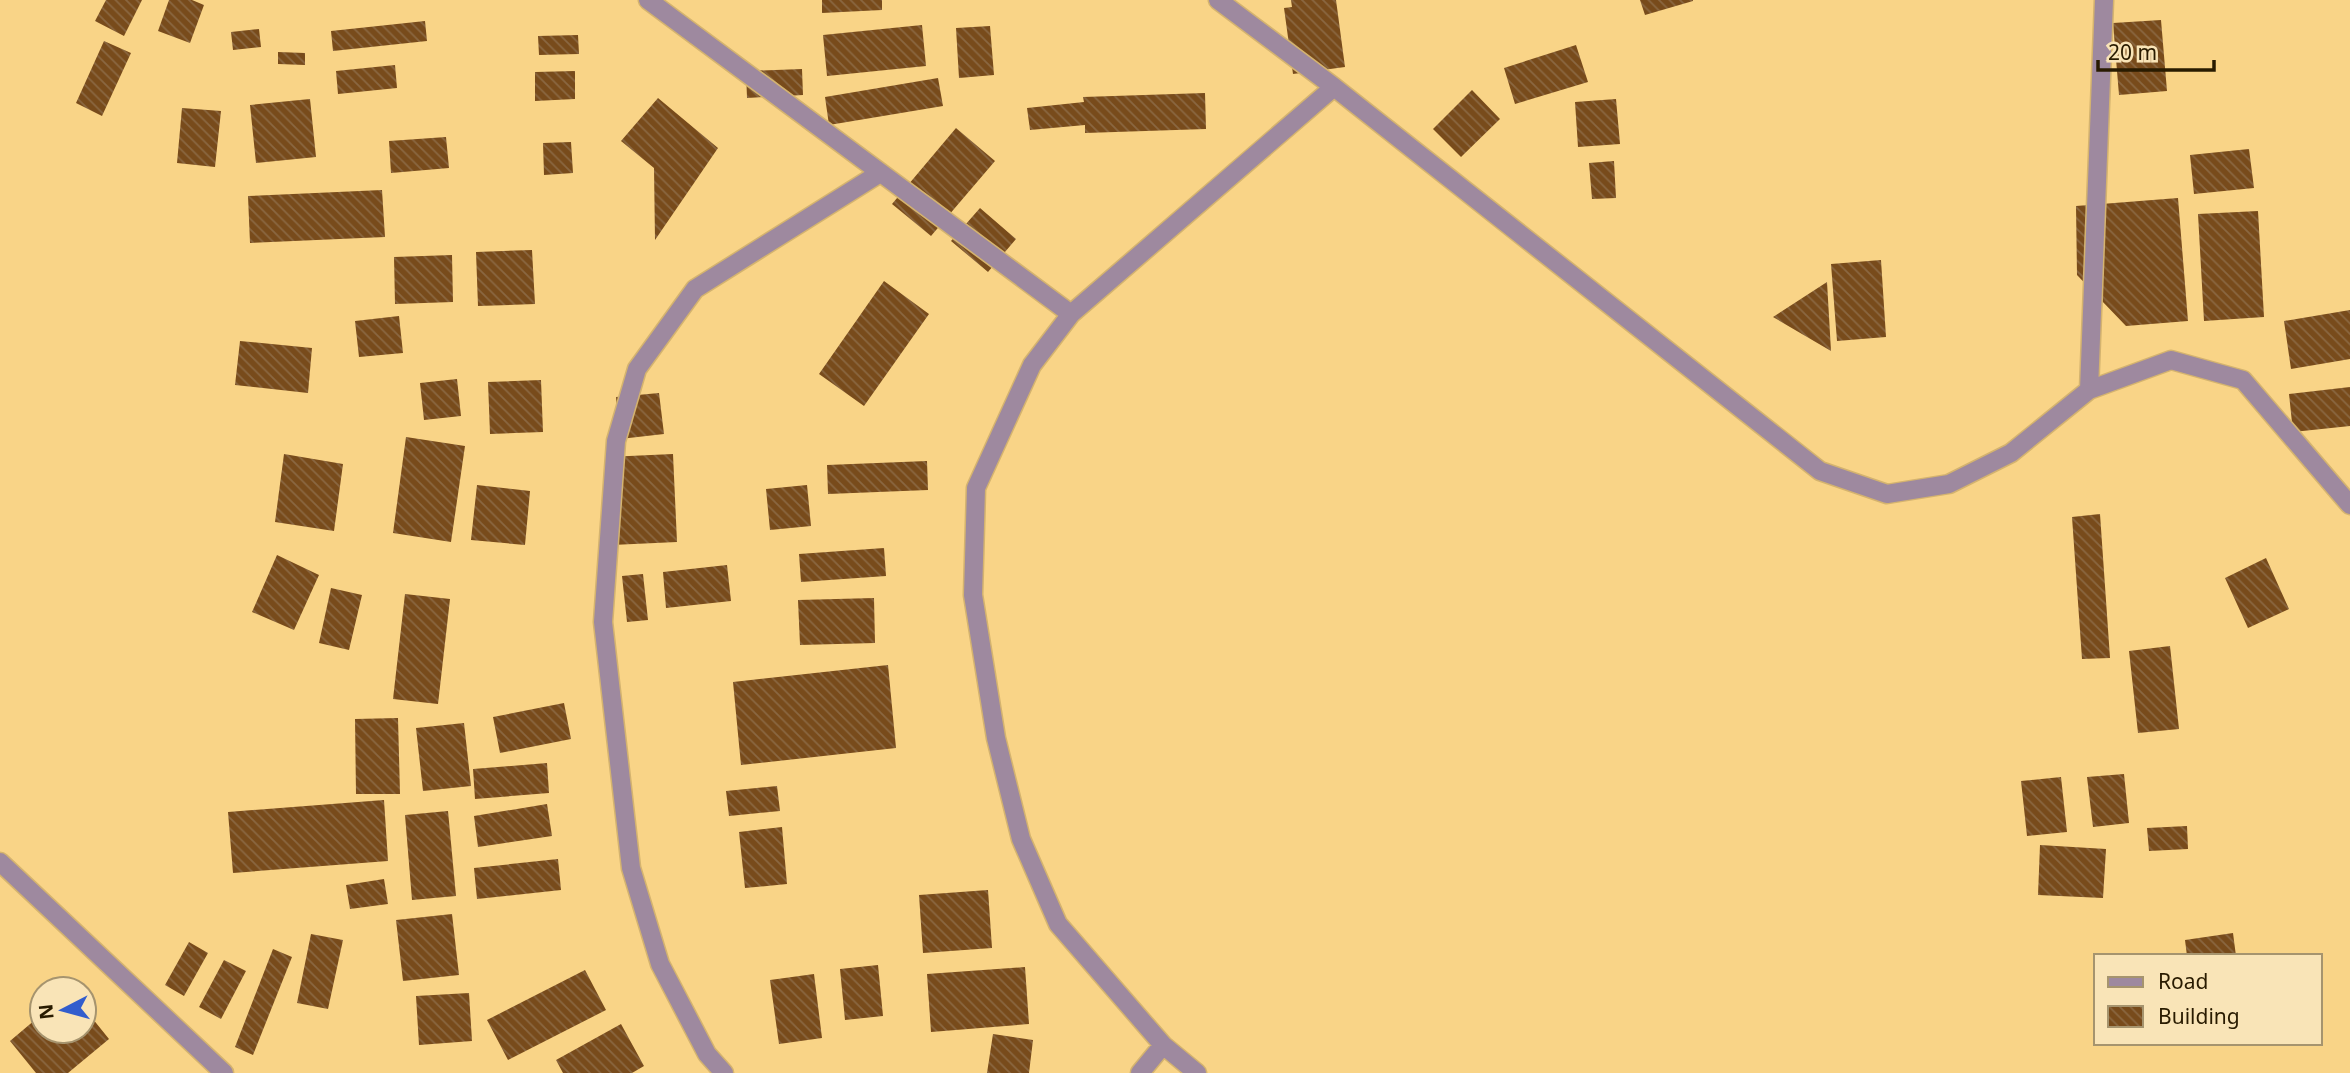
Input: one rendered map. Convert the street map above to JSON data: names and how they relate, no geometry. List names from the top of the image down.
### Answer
{
  "legend": ["Road", "Building"],
  "scale_bar": "20 m",
  "north": "left"
}
